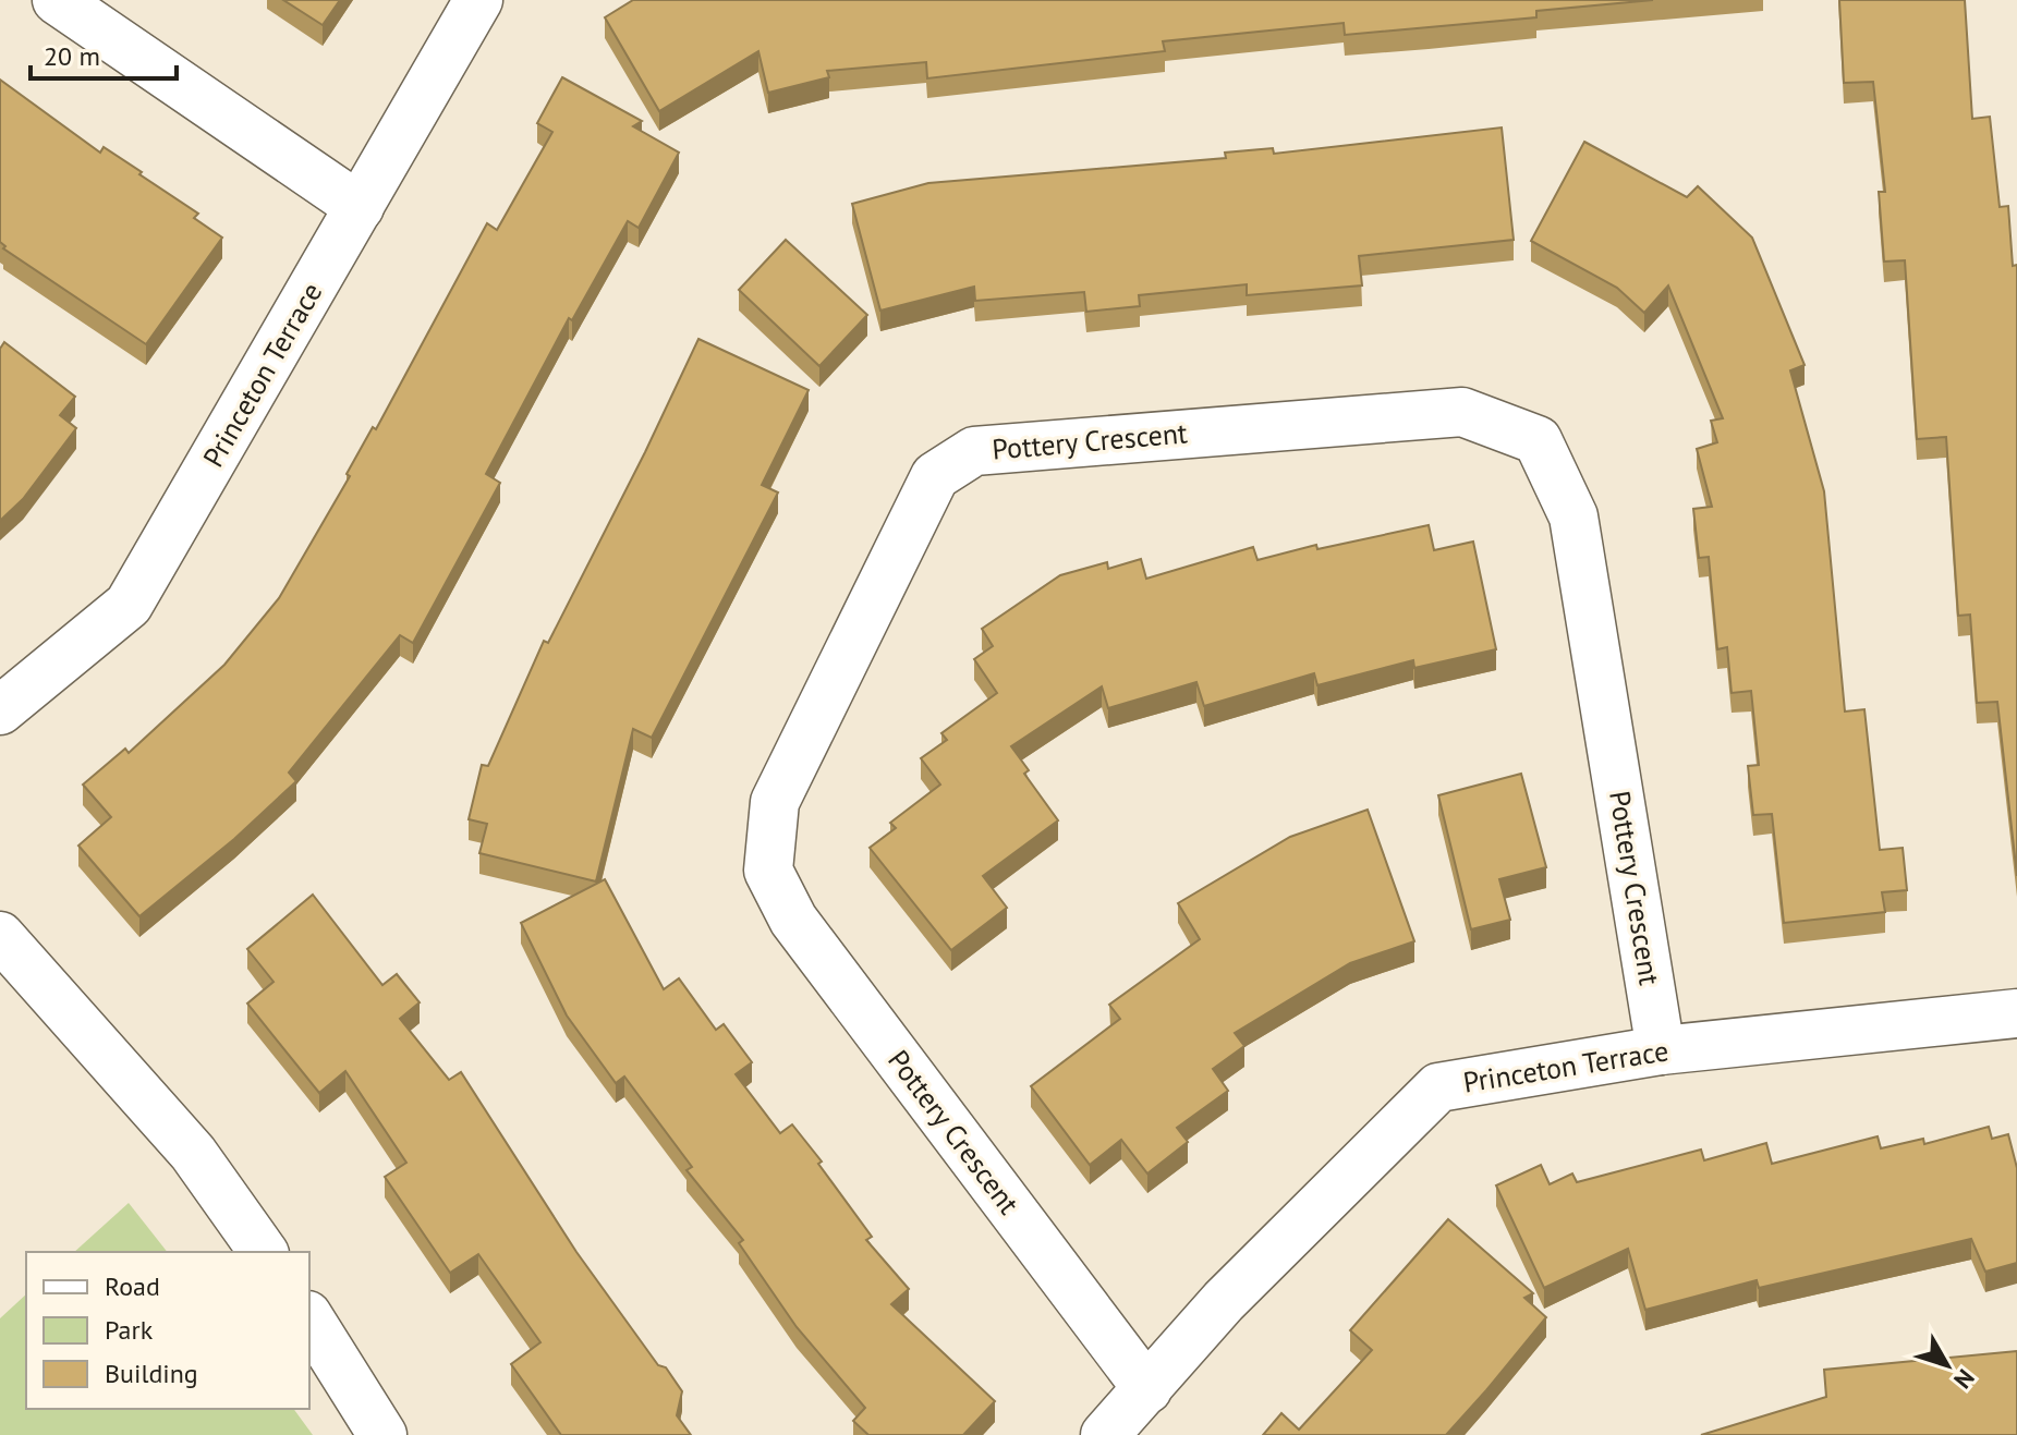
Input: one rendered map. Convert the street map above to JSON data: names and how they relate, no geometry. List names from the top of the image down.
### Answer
{
  "streets": {
    "street": ["Princeton Terrace", "Pottery Crescent"]
  },
  "crossings": [
    ["Princeton Terrace", "Pottery Crescent"]
  ],
  "legend": ["Road", "Park", "Building"],
  "scale_bar": "20 m",
  "north": "bottom right"
}
